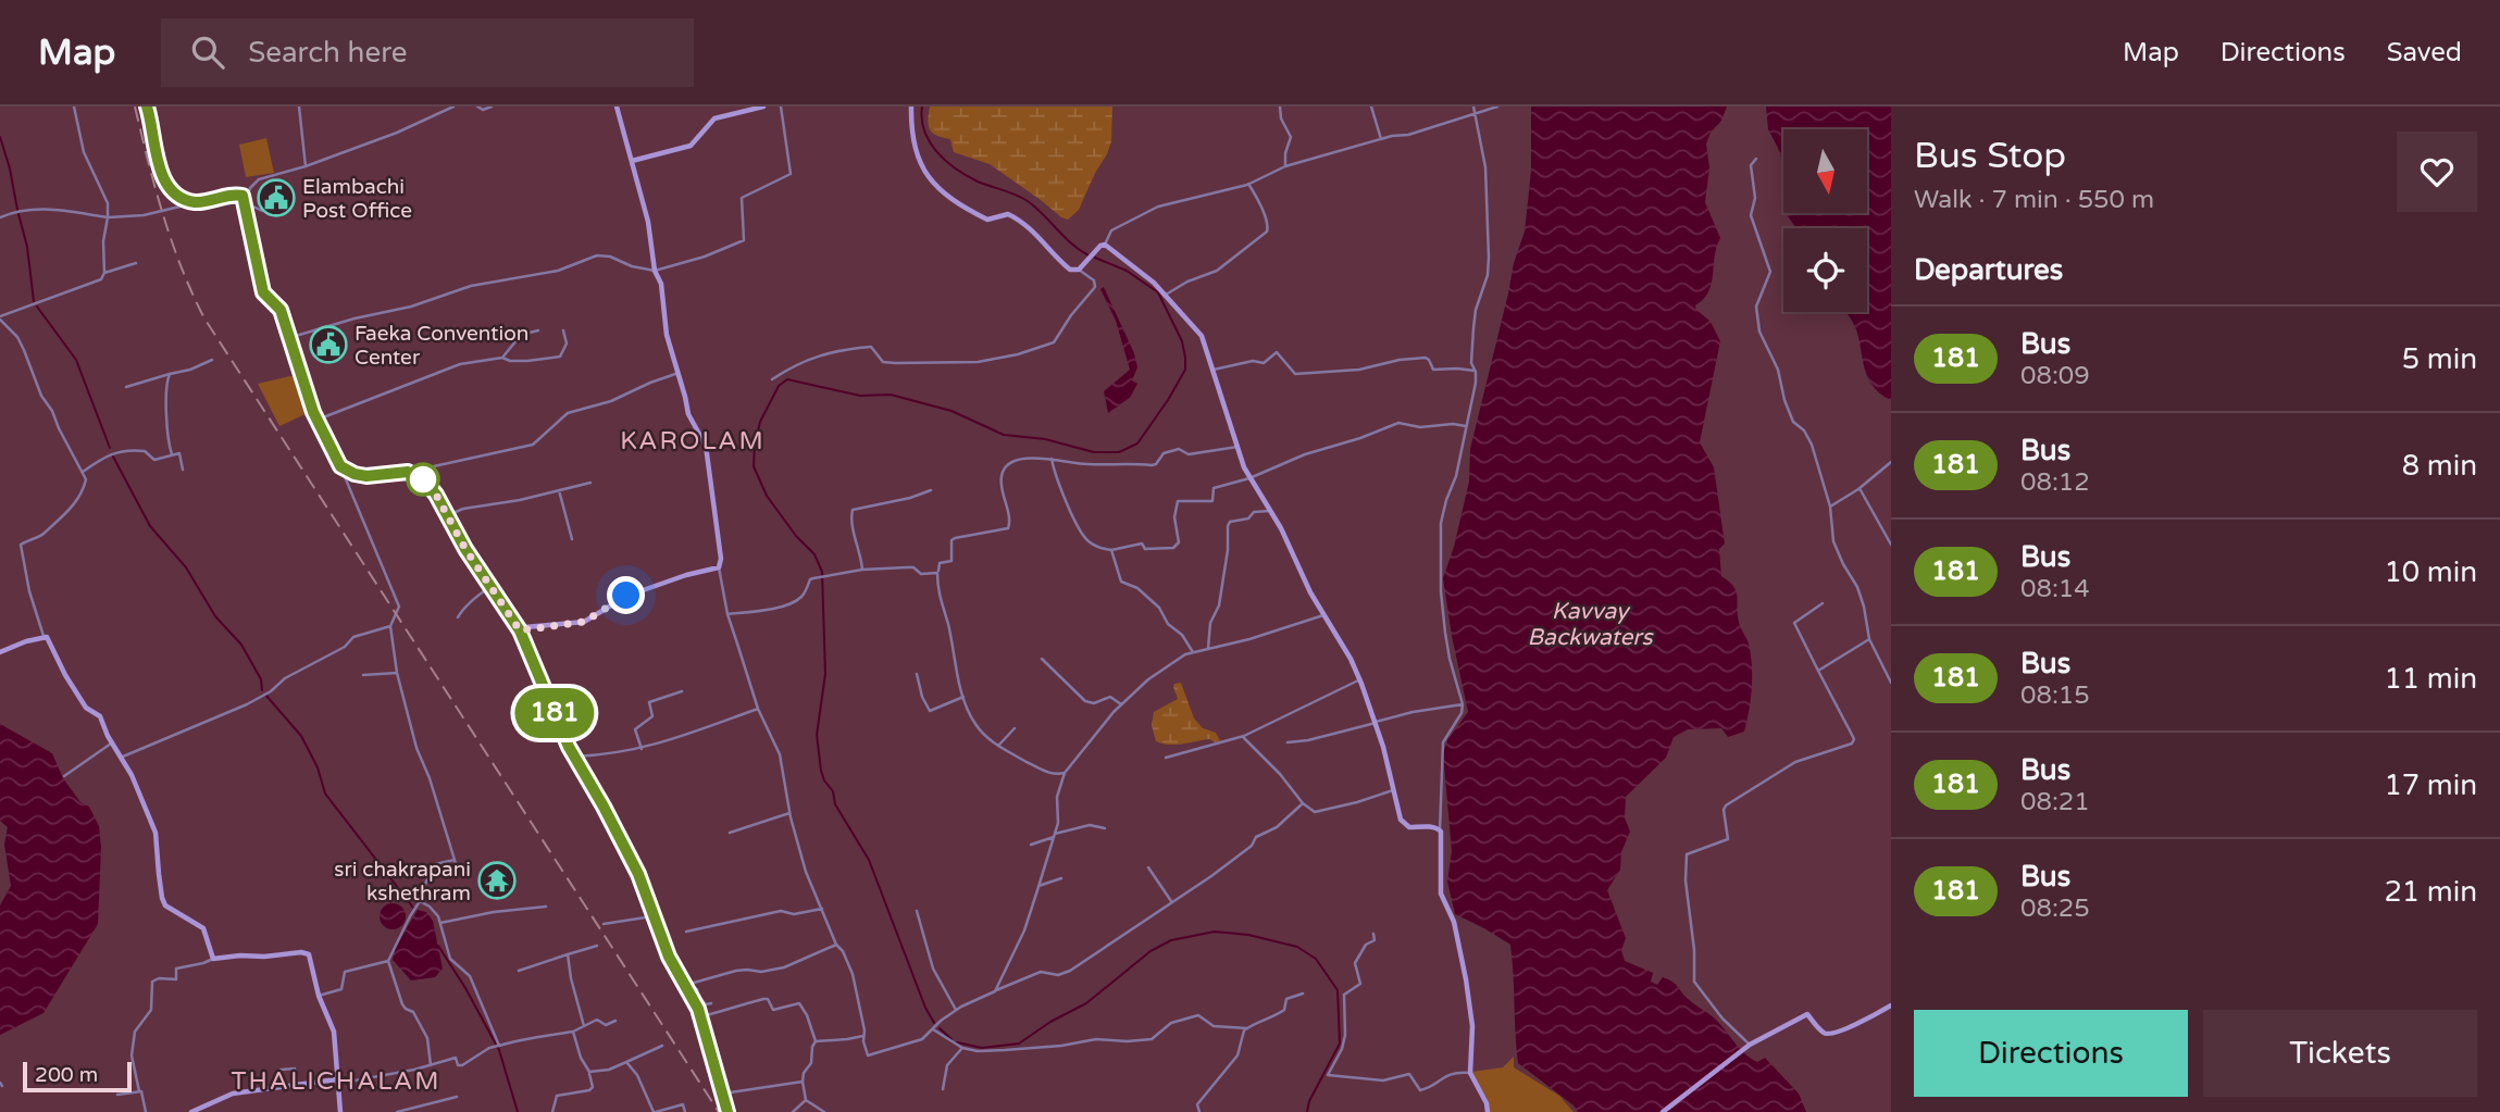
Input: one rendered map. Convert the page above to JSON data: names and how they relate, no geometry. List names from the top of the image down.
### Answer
{
  "districts": ["KAROLAM", "THALICHALAM"],
  "water": ["Kavvay Backwaters"],
  "places": {
    "public building": ["Elambachi Post Office", "Faeka Convention Center"],
    "temple": ["sri chakrapani kshethram"]
  },
  "lines": ["bus line 181"],
  "scale_bar": "200 m",
  "north": "bottom",
  "page": {
    "header": "Map",
    "search": "Search here",
    "nav": ["Map", "Directions", "Saved"],
    "on_map": "181",
    "heading": [
      ["Bus Stop", "Walk · 7 min · 550 m"],
      "Departures"
    ],
    "list": [
      {
        "mark": "181",
        "name": "Bus",
        "note": "08:09",
        "value": "5 min"
      },
      {
        "mark": "181",
        "name": "Bus",
        "note": "08:12",
        "value": "8 min"
      },
      {
        "mark": "181",
        "name": "Bus",
        "note": "08:14",
        "value": "10 min"
      },
      {
        "mark": "181",
        "name": "Bus",
        "note": "08:15",
        "value": "11 min"
      },
      {
        "mark": "181",
        "name": "Bus",
        "note": "08:21",
        "value": "17 min"
      },
      {
        "mark": "181",
        "name": "Bus",
        "note": "08:25",
        "value": "21 min"
      }
    ],
    "buttons": ["Directions", "Tickets"],
    "scale": "200 m"
  }
}
